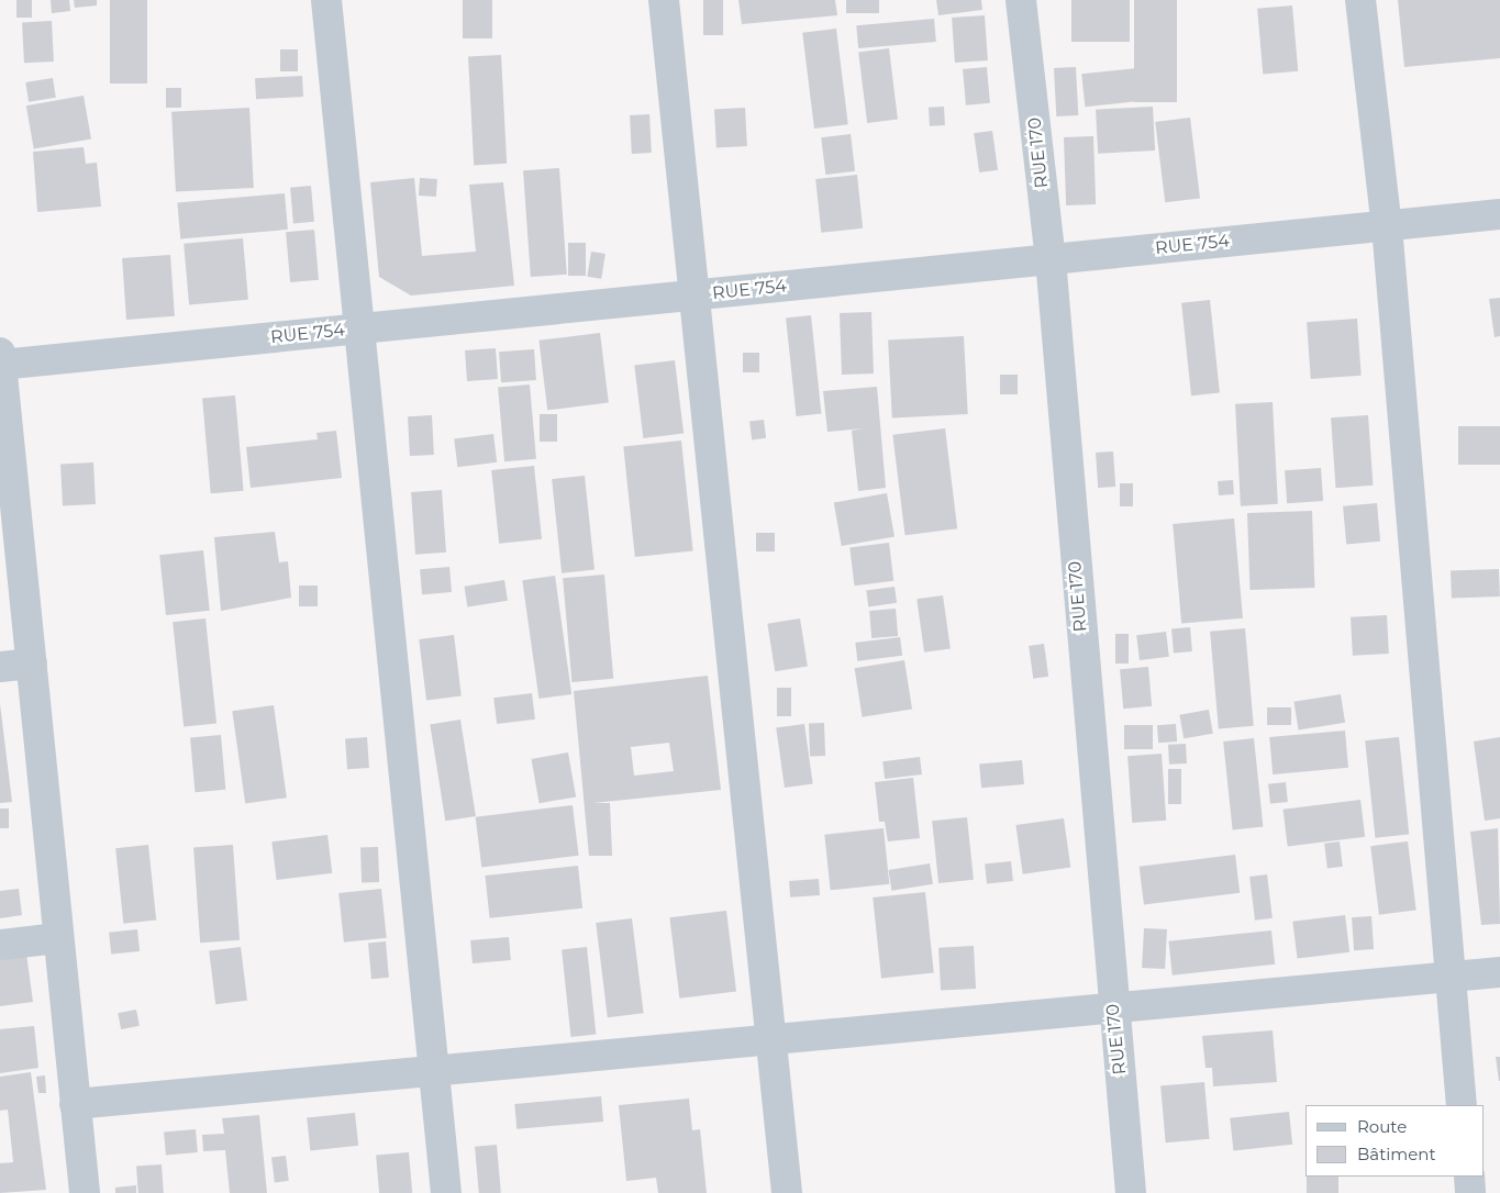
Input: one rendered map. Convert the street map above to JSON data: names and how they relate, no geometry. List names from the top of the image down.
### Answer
{
  "streets": {
    "street": ["RUE 170", "RUE 754"]
  },
  "crossings": [
    ["RUE 170", "RUE 754"]
  ],
  "legend": ["Route", "Bâtiment"]
}
